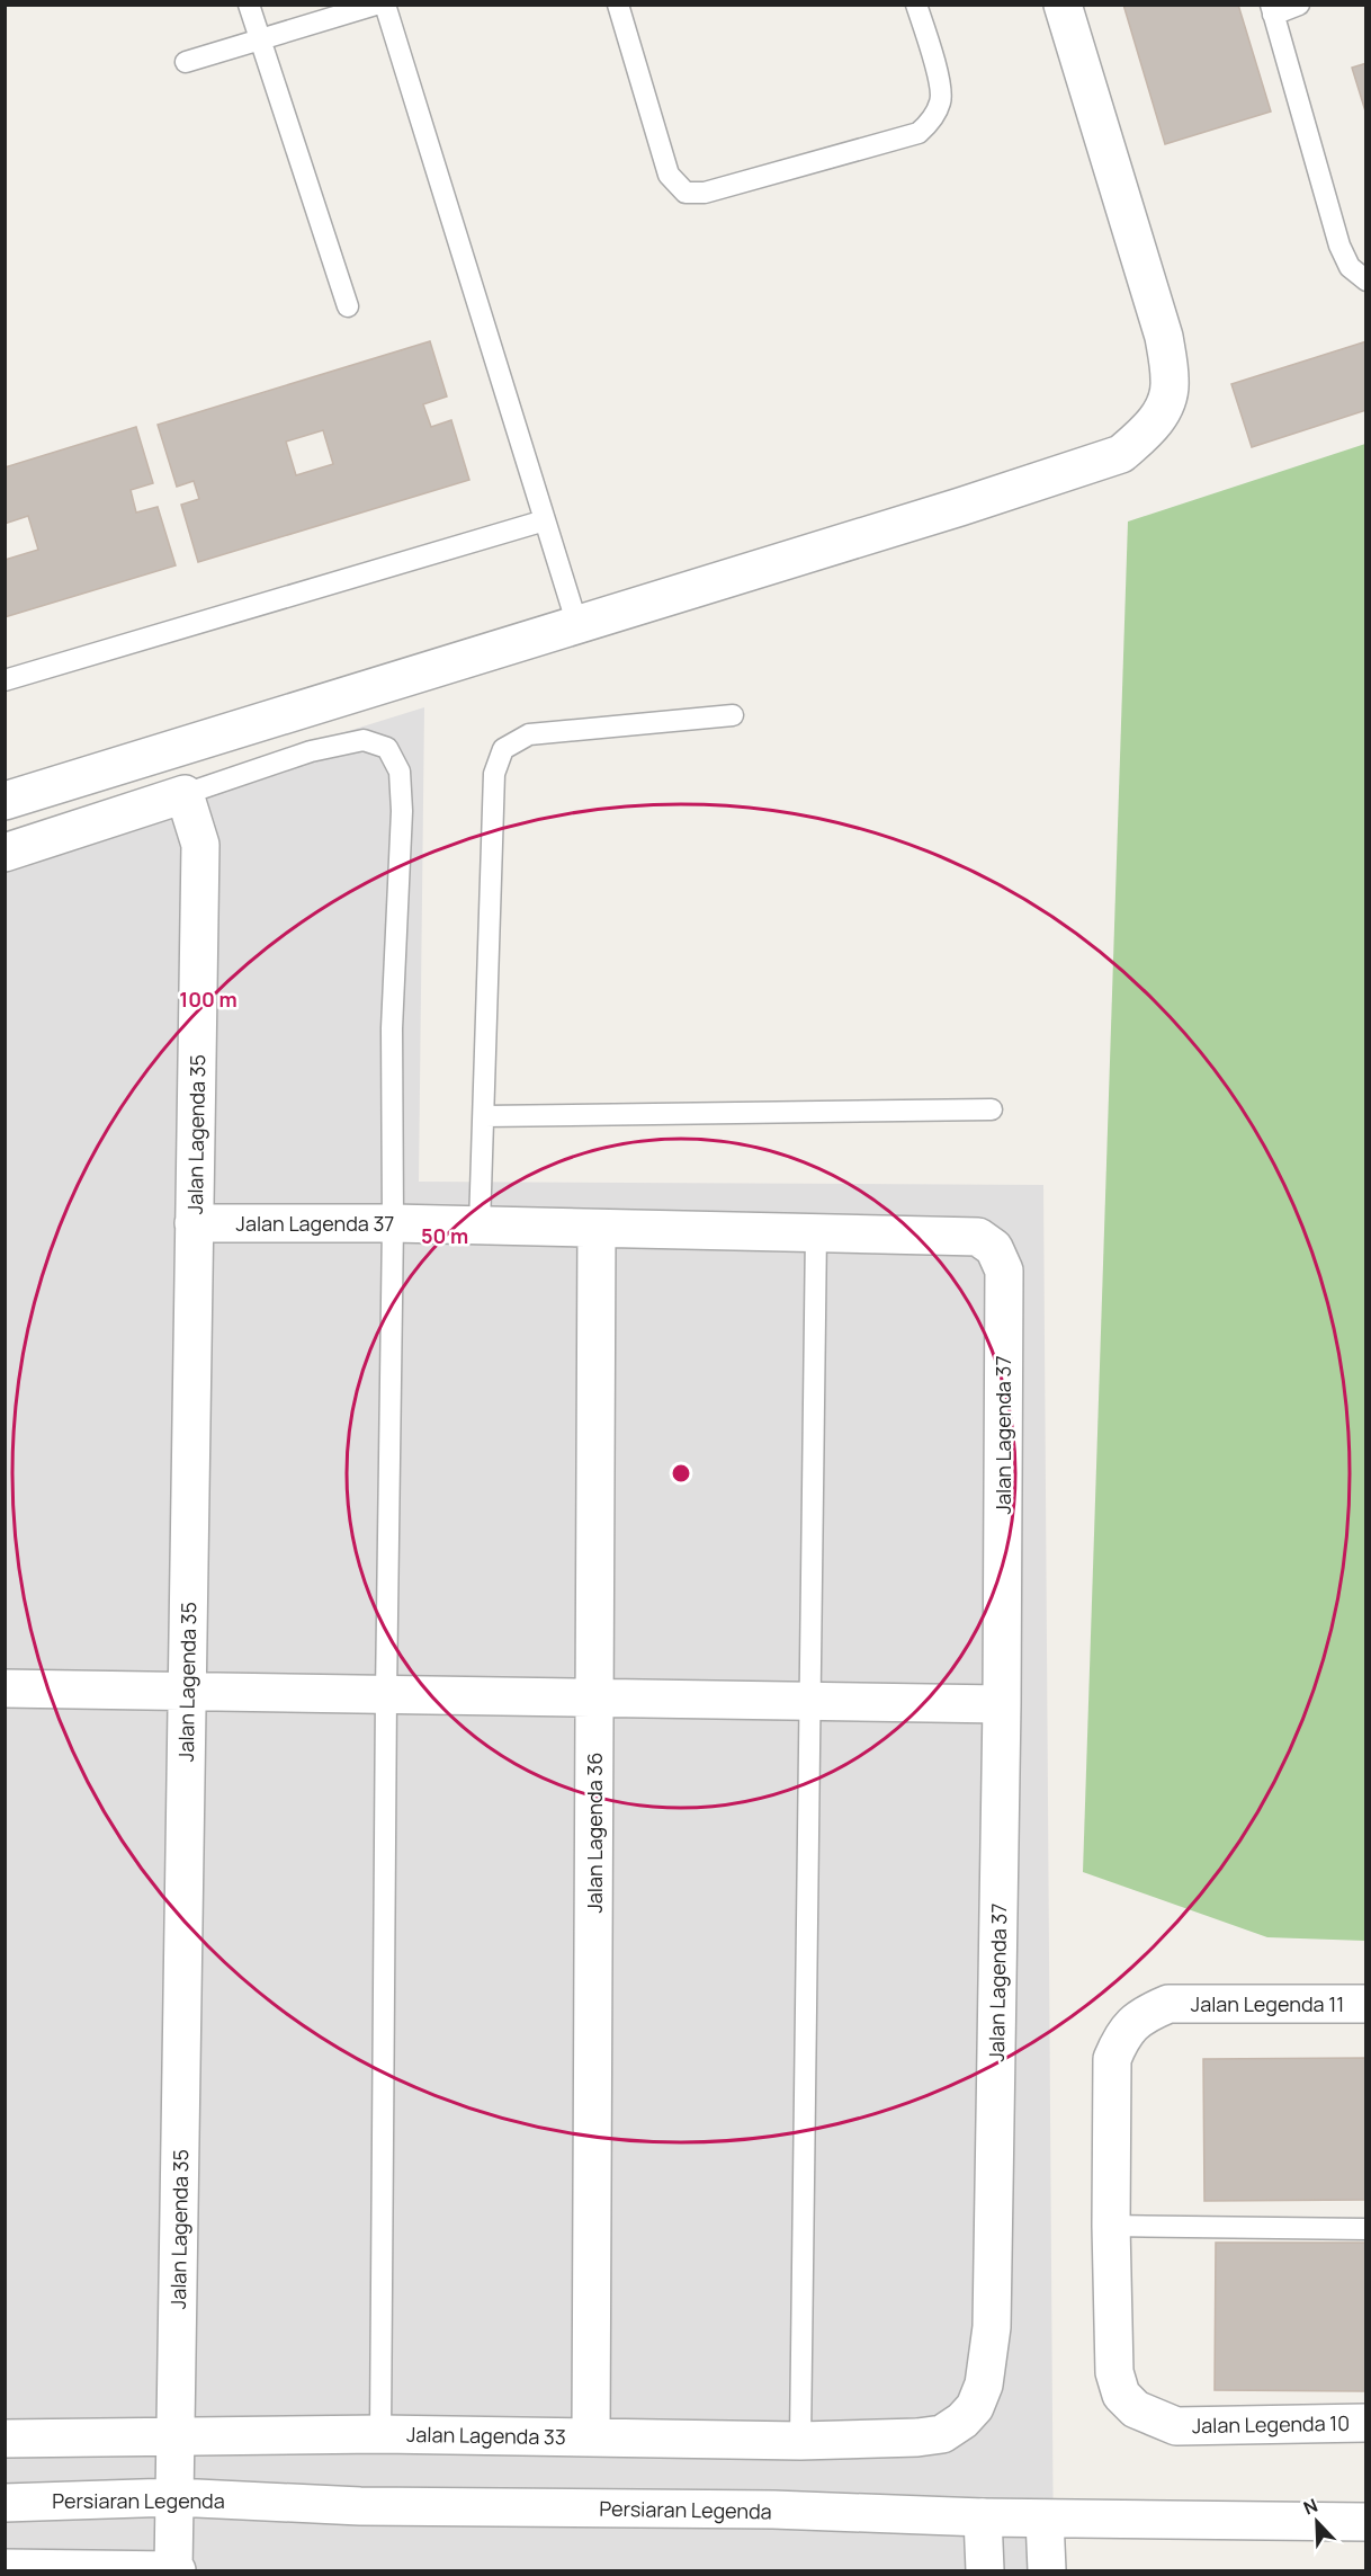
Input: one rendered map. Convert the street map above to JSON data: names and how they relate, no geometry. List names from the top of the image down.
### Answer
{
  "streets": {
    "street": [
      "Jalan Lagenda 35",
      "Jalan Lagenda 37",
      "Jalan Lagenda 36",
      "Jalan Legenda 11",
      "Jalan Legenda 10",
      "Jalan Lagenda 33",
      "Persiaran Legenda"
    ]
  },
  "crossings": [
    ["Jalan Lagenda 35", "Jalan Lagenda 37"],
    ["Jalan Lagenda 35", "Jalan Lagenda 33"],
    ["Jalan Lagenda 35", "Persiaran Legenda"],
    ["Jalan Lagenda 37", "Jalan Lagenda 36"],
    ["Jalan Lagenda 37", "Jalan Lagenda 33"],
    ["Jalan Lagenda 36", "Jalan Lagenda 33"],
    ["Jalan Legenda 11", "Jalan Legenda 10"]
  ],
  "north": "top left",
  "rings": ["100 m", "50 m"]
}
